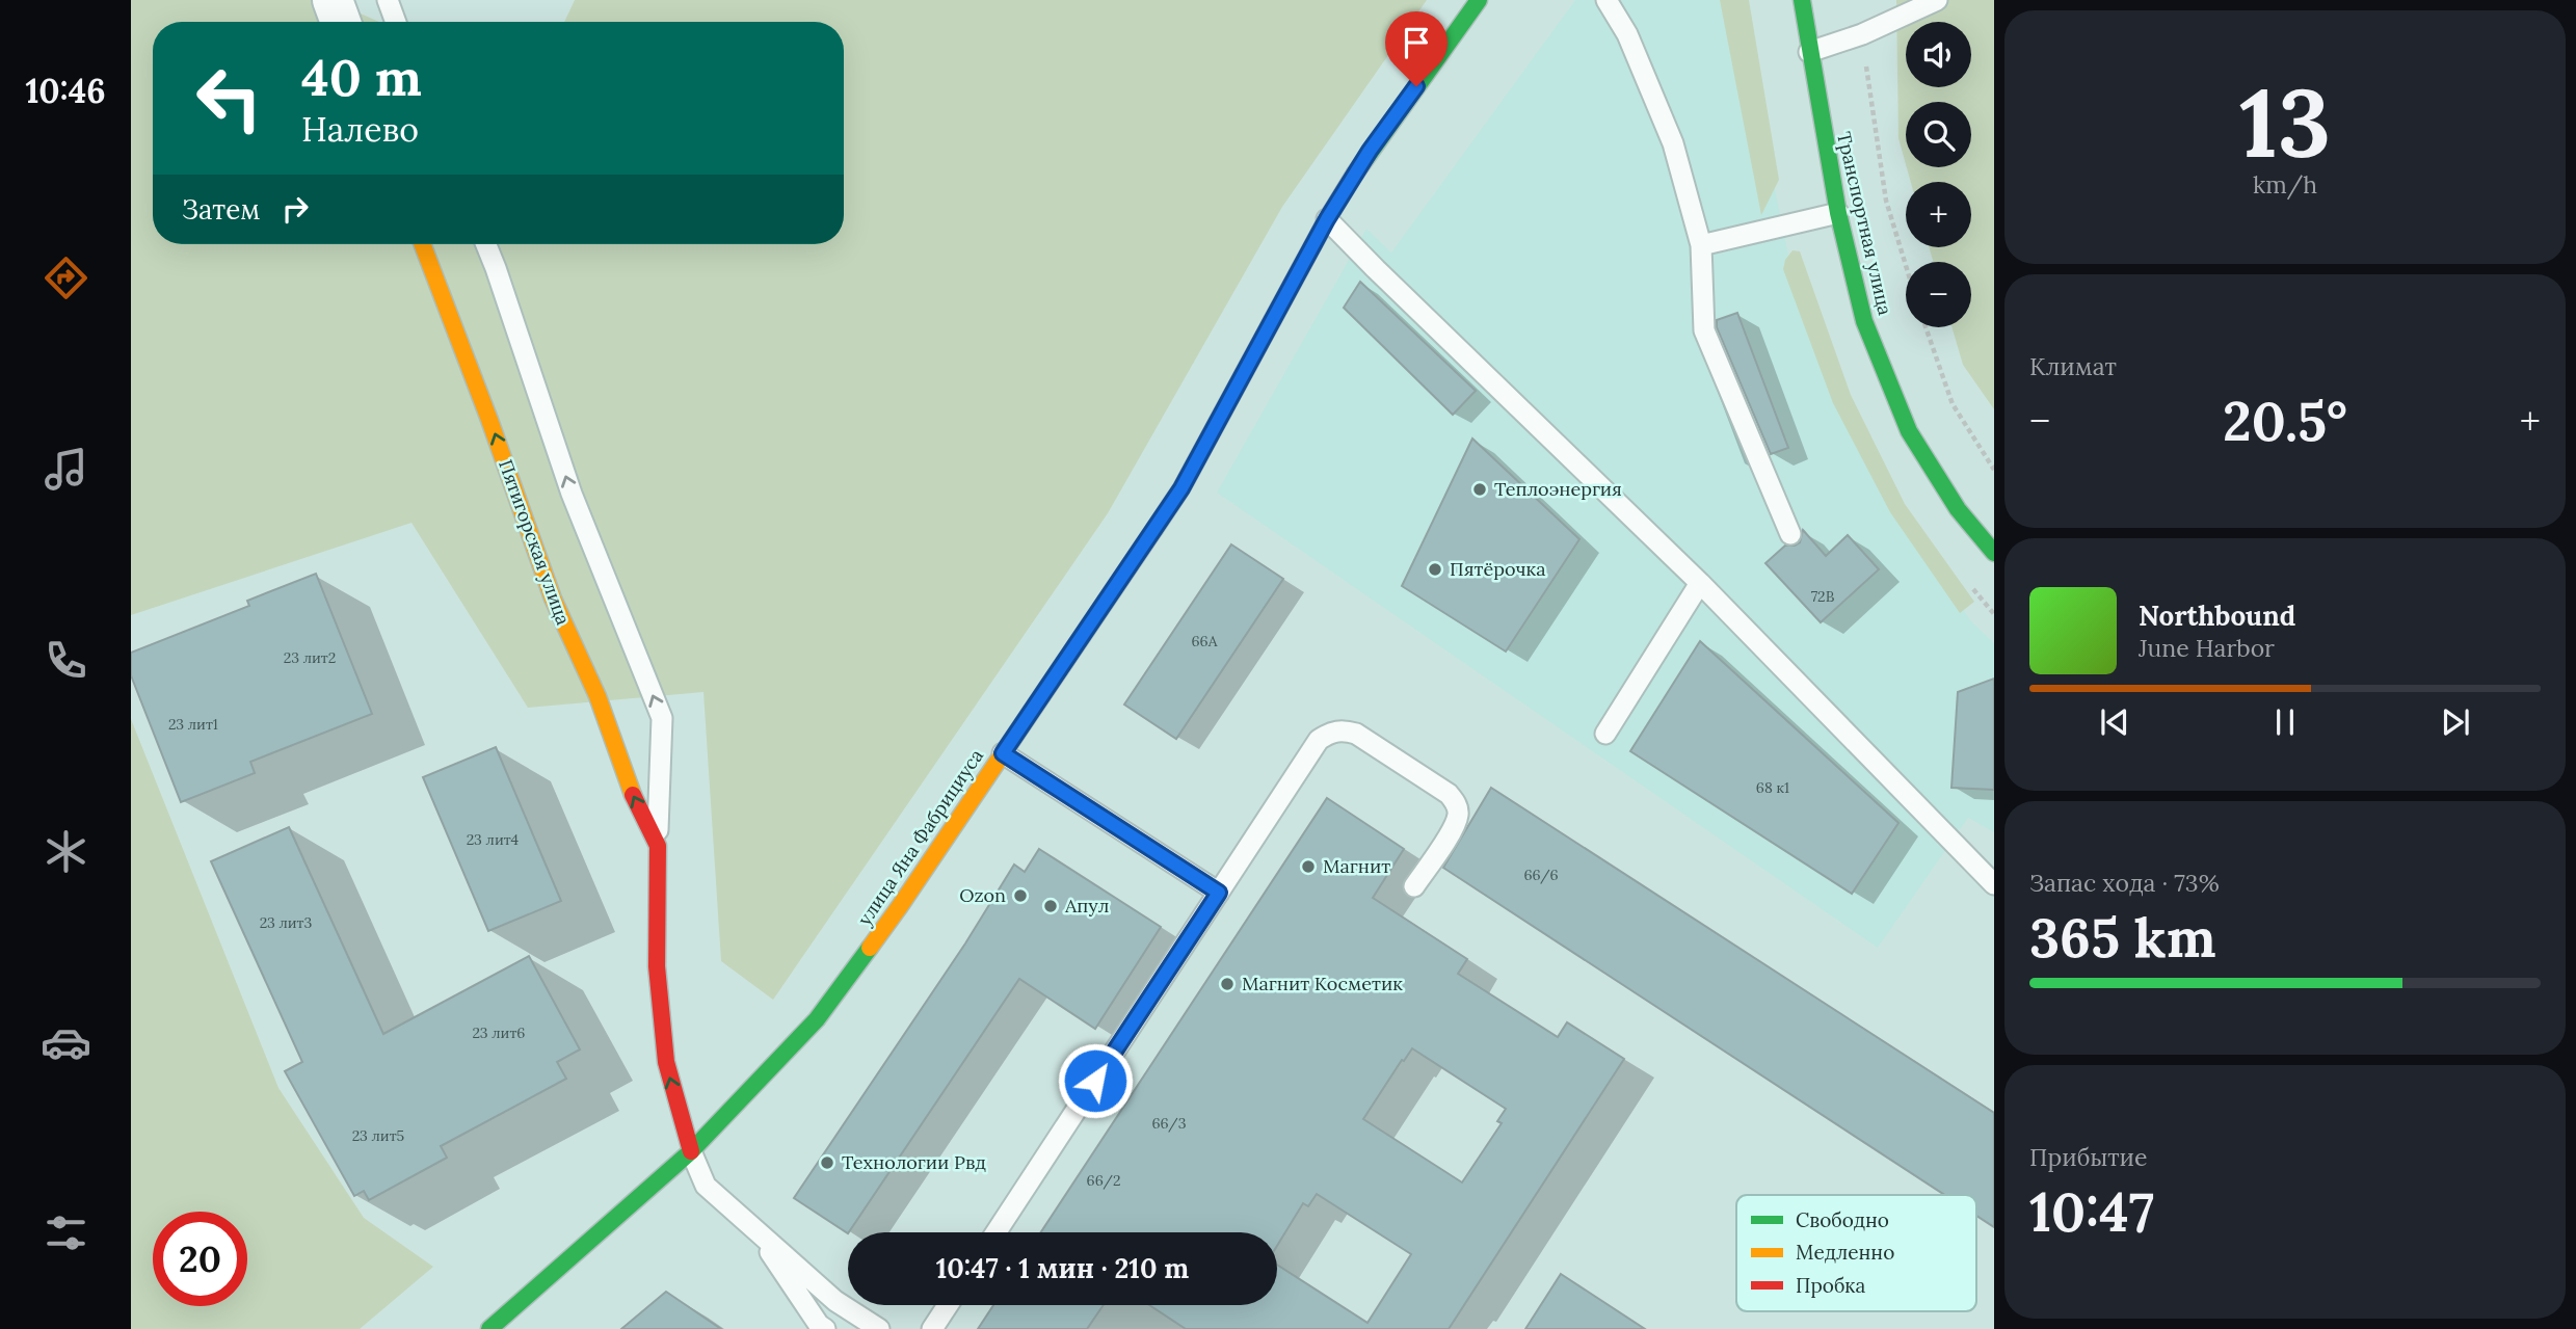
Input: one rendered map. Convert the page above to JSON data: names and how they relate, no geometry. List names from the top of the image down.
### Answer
{
  "streets": {
    "main road": ["Транспортная улица", "Пятигорская улица", "улица Яна Фабрициуса"]
  },
  "crossings": [
    ["Пятигорская улица", "улица Яна Фабрициуса"]
  ],
  "one_way": ["Пятигорская улица"],
  "places": [
    "Теплоэнергия",
    "Пятёрочка",
    "Магнит",
    "Ozon",
    "Апул",
    "Магнит Косметик",
    "Технологии Рвд"
  ],
  "house_numbers": [
    "72В",
    "66А",
    "23 лит2",
    "23 лит1",
    "68 к1",
    "23 лит4",
    "66/6",
    "23 лит3",
    "23 лит6",
    "66/3",
    "23 лит5",
    "66/2"
  ],
  "legend": ["Свободно", "Медленно", "Пробка"],
  "page": {
    "tabs": "10:46",
    "tile": [
      ["13", "km/h"],
      "Климат",
      ["Запас хода · 73%", "365 km"],
      ["Прибытие", "10:47"]
    ],
    "map_buttons": ["+", "−"],
    "turn": ["40 m", "Налево"],
    "then": "Затем",
    "heat": ["−", "20.5°", "+"],
    "song": ["Northbound", "June Harbor"],
    "limit": "20",
    "trip": "10:47 · 1 мин · 210 m"
  }
}
